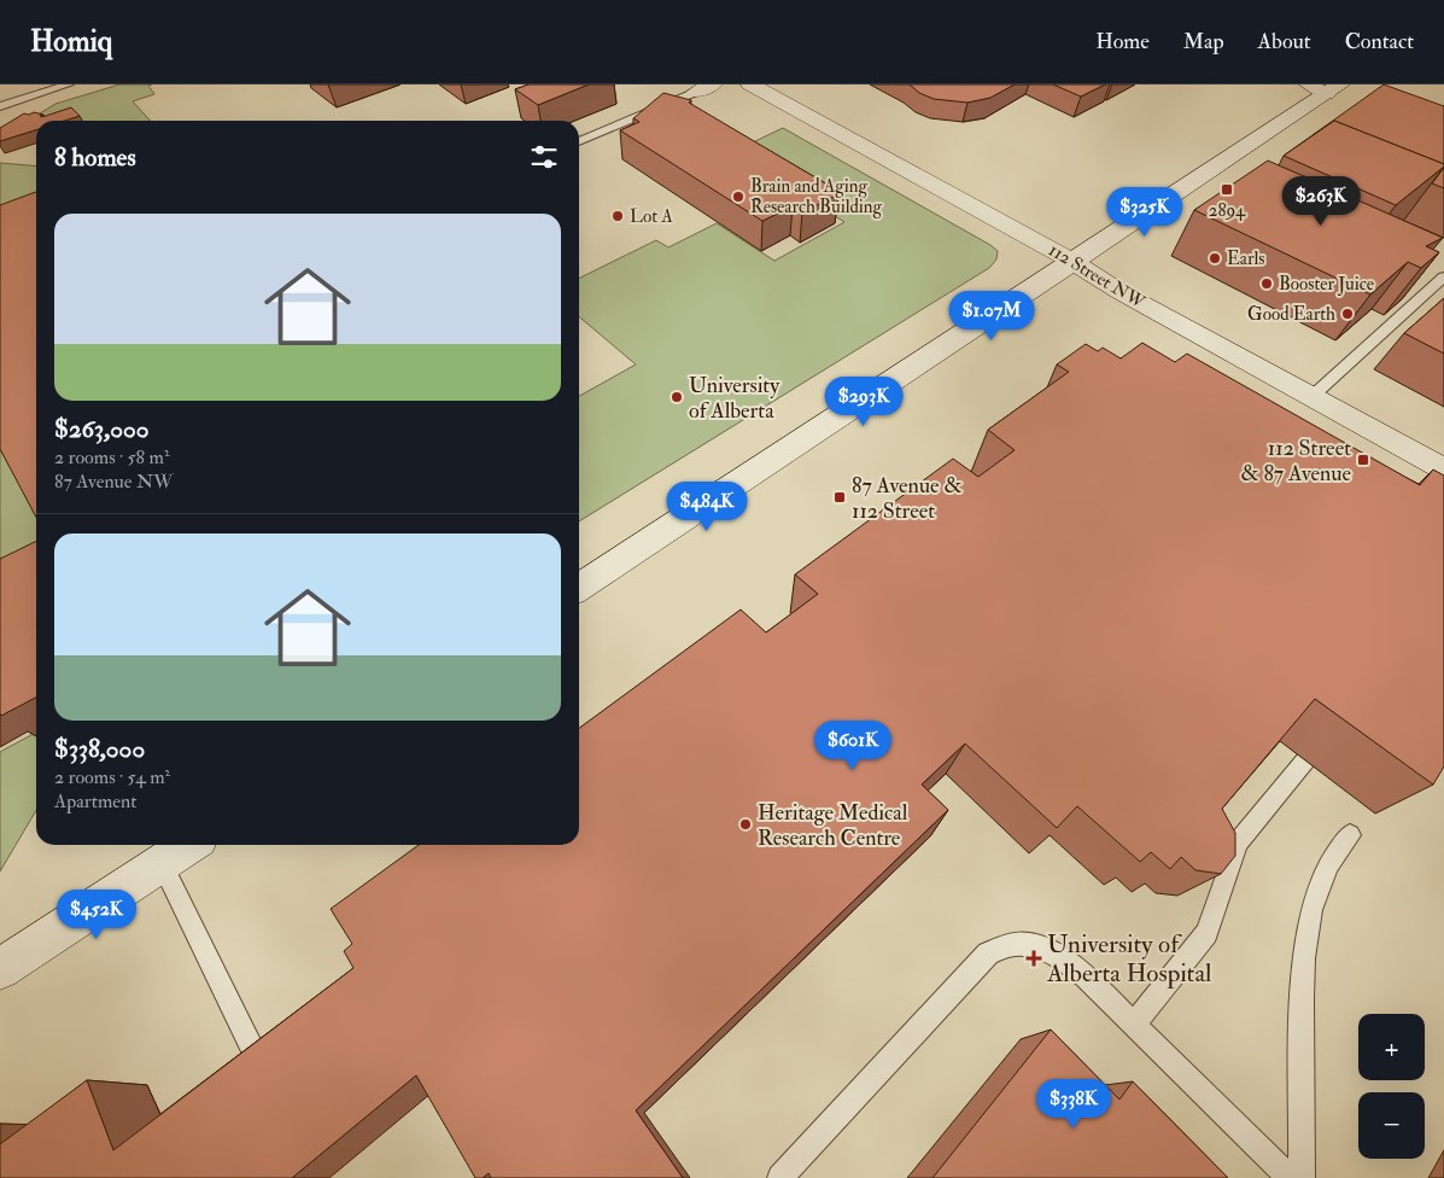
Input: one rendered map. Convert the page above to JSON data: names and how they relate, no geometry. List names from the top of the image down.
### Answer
{
  "streets": {
    "main road": ["112 Street NW"]
  },
  "places": {
    "transit": ["2894", "112 Street & 87 Avenue", "87 Avenue & 112 Street"],
    "other": [
      "Brain and Aging Research Building",
      "Lot A",
      "Earls",
      "Booster Juice",
      "Good Earth",
      "University of Alberta",
      "Heritage Medical Research Centre"
    ],
    "health": ["University of Alberta Hospital"]
  },
  "page": {
    "header": "Homiq",
    "nav": [
      "Home",
      "Map",
      "About",
      "Contact"
    ],
    "heading": "8 homes",
    "price": [
      "$263K",
      "$325K",
      "$1.07M",
      "$293K",
      "$484K",
      "$601K",
      "$452K",
      "$338K"
    ],
    "list": [
      {
        "name": "$263,000",
        "note": "2 rooms · 58 m² · 87 Avenue NW"
      },
      {
        "name": "$338,000",
        "note": "2 rooms · 54 m² · Apartment"
      }
    ],
    "map_buttons": ["+", "−"]
  }
}
